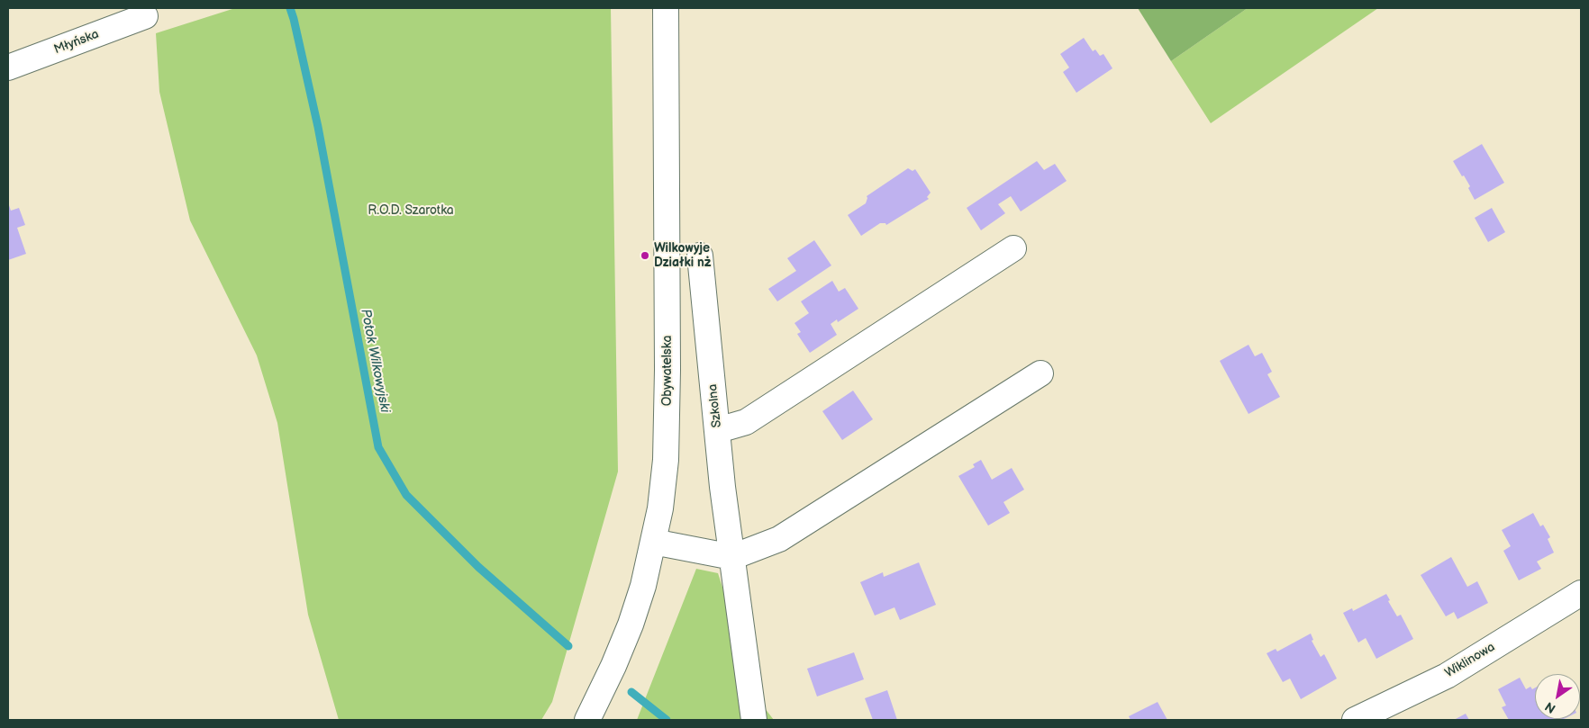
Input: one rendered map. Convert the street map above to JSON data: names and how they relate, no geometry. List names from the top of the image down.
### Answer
{
  "streets": {
    "street": [
      "Młyńska",
      "Obywatelska",
      "Szkolna",
      "Wiklinowa"
    ]
  },
  "water": ["Potok Wilkowyjski"],
  "parks": ["R.O.D. Szarotka"],
  "places": ["Wilkowyje Działki nż"],
  "north": "bottom left"
}
